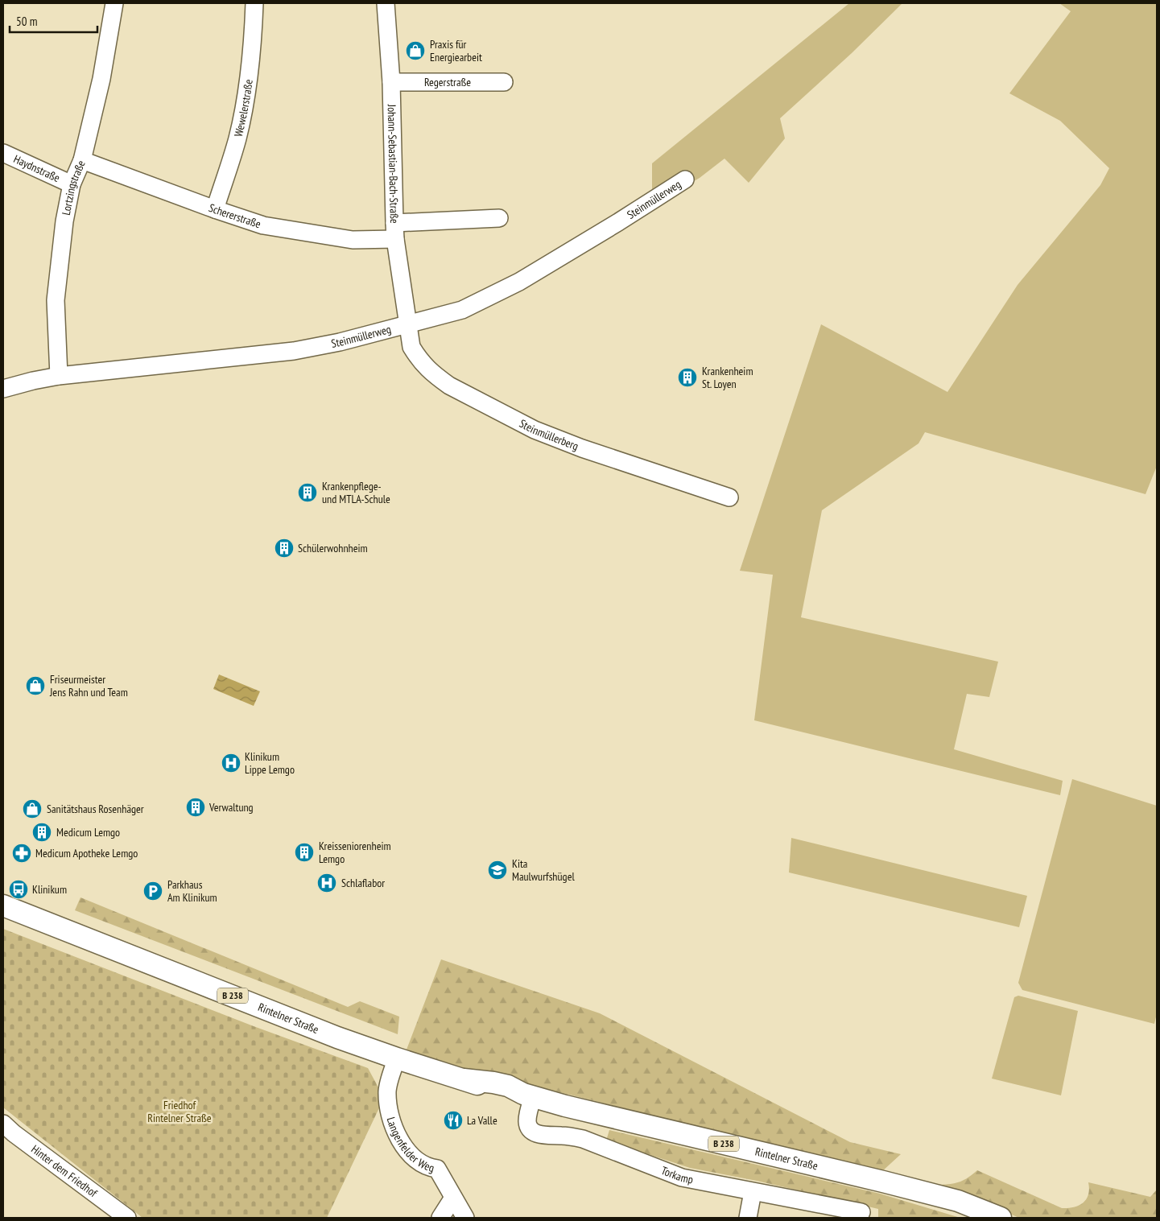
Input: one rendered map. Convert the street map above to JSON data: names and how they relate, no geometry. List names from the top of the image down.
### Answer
{
  "streets": {
    "main road": ["B 238", "Rintelner Straße"],
    "street": [
      "Regerstraße",
      "Wewelerstraße",
      "Johann-Sebastian-Bach-Straße",
      "Haydnstraße",
      "Lortzingstraße",
      "Steinmüllerweg",
      "Schererstraße",
      "Steinmüllerberg",
      "Langenfelder Weg",
      "Hinter dem Friedhof",
      "Torkamp"
    ]
  },
  "crossings": [
    ["Regerstraße", "Johann-Sebastian-Bach-Straße"],
    ["Wewelerstraße", "Schererstraße"],
    ["Johann-Sebastian-Bach-Straße", "Steinmüllerweg"],
    ["Johann-Sebastian-Bach-Straße", "Schererstraße"],
    ["Johann-Sebastian-Bach-Straße", "Steinmüllerberg"],
    ["Haydnstraße", "Lortzingstraße"],
    ["Lortzingstraße", "Steinmüllerweg"],
    ["Lortzingstraße", "Schererstraße"],
    ["Steinmüllerweg", "Steinmüllerberg"],
    ["Rintelner Straße", "Langenfelder Weg"],
    ["Rintelner Straße", "Torkamp"]
  ],
  "parks": ["Friedhof Rintelner Straße"],
  "places": {
    "shop": ["Praxis für Energiearbeit", "Friseurmeister Jens Rahn und Team", "Sanitätshaus Rosenhäger"],
    "building": [
      "Krankenheim St. Loyen",
      "Krankenpflege- und MTLA-Schule",
      "Schülerwohnheim",
      "Verwaltung",
      "Medicum Lemgo",
      "Kreisseniorenheim Lemgo"
    ],
    "hospital": ["Klinikum Lippe Lemgo", "Schlaflabor"],
    "pharmacy": ["Medicum Apotheke Lemgo"],
    "school or university": ["Kita Maulwurfshügel"],
    "bus stop": ["Klinikum"],
    "parking": ["Parkhaus Am Klinikum"],
    "restaurant": ["La Valle"]
  },
  "scale_bar": "50 m"
}
